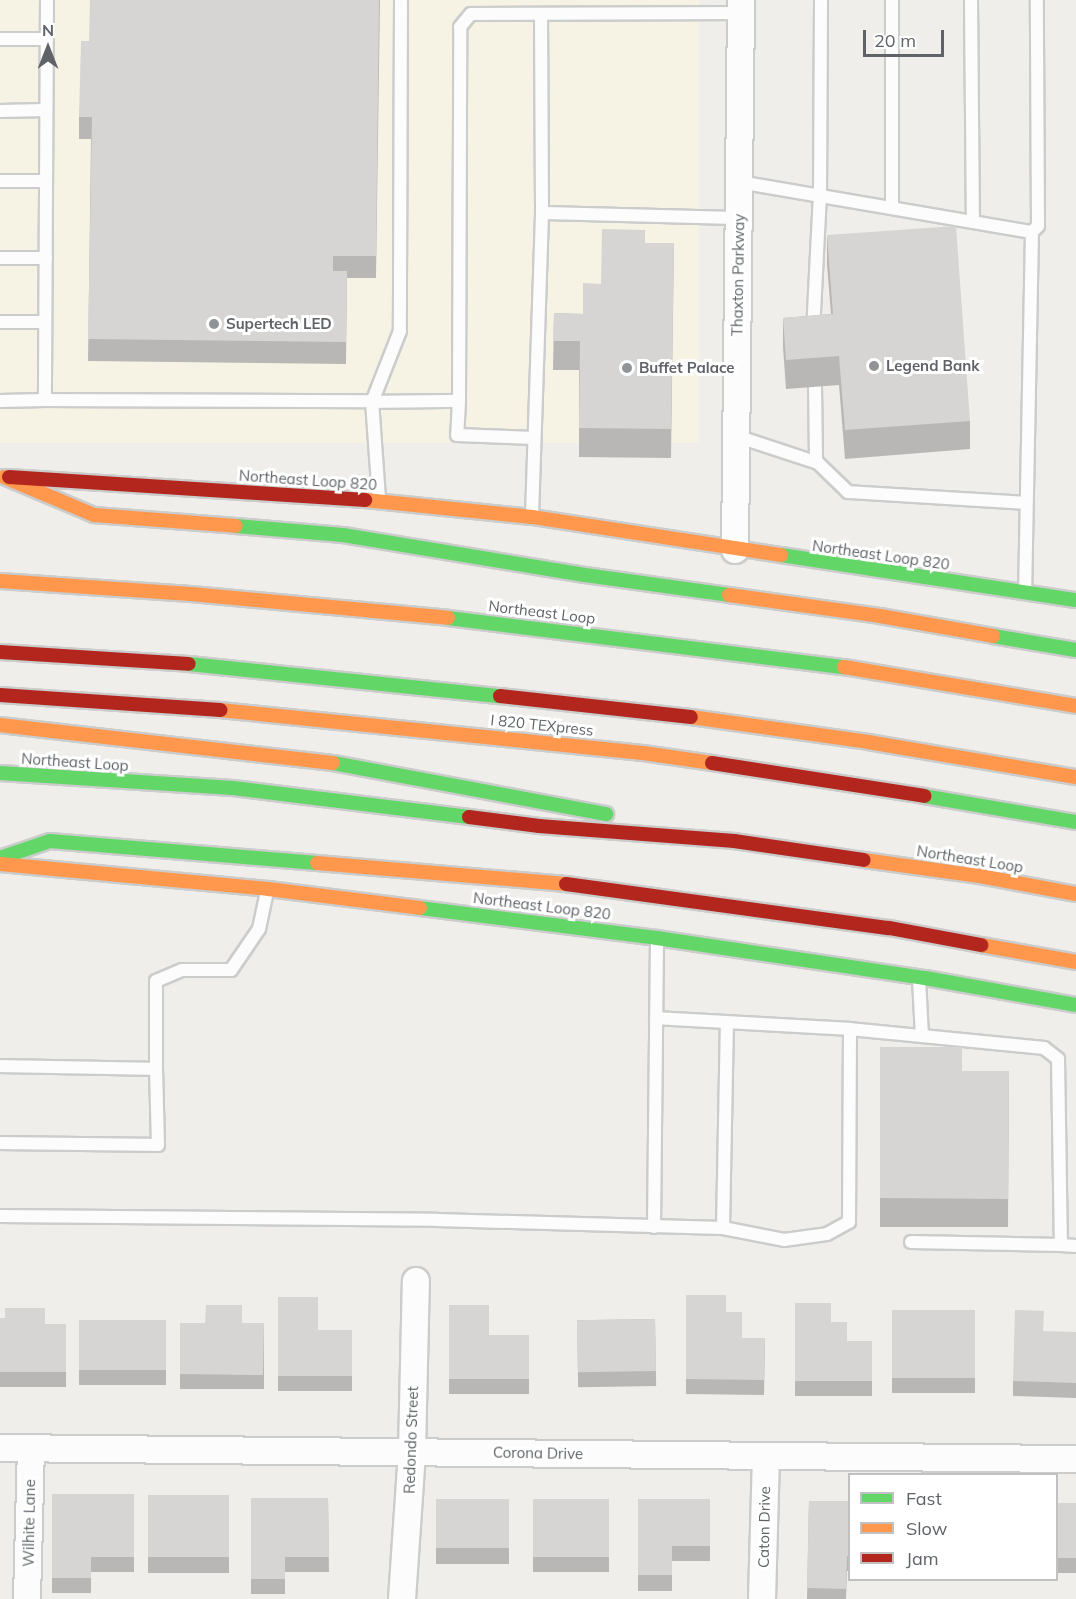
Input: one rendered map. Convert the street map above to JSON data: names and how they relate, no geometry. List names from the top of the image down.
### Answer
{
  "streets": {
    "main road": ["Northeast Loop 820", "Northeast Loop", "I 820 TEXpress"],
    "street": [
      "Thaxton Parkway",
      "Redondo Street",
      "Corona Drive",
      "Wilhite Lane",
      "Caton Drive"
    ]
  },
  "crossings": [
    ["Thaxton Parkway", "Northeast Loop 820"],
    ["Redondo Street", "Corona Drive"],
    ["Corona Drive", "Wilhite Lane"],
    ["Corona Drive", "Caton Drive"]
  ],
  "places": ["Supertech LED", "Legend Bank", "Buffet Palace"],
  "legend": ["Fast", "Slow", "Jam"],
  "scale_bar": "20 m",
  "north": "top"
}
